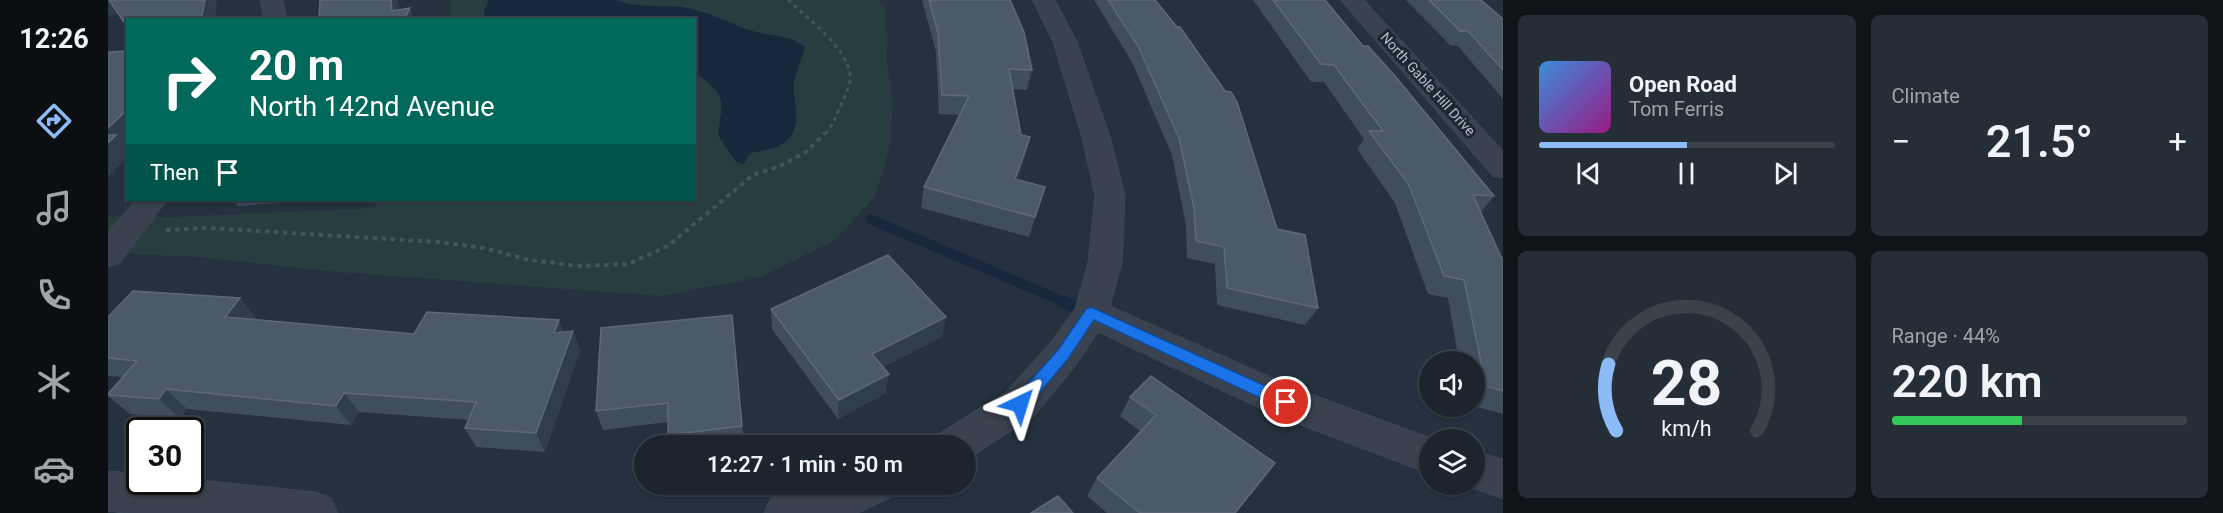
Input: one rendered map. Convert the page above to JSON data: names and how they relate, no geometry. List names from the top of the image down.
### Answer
{
  "streets": {
    "street": ["North Gable Hill Drive"]
  },
  "page": {
    "tabs": "12:26",
    "tile": [
      "Climate",
      ["Range · 44%", "220 km"]
    ],
    "turn": ["20 m", "North 142nd Avenue"],
    "song": ["Open Road", "Tom Ferris"],
    "heat": ["−", "21.5°", "+"],
    "then": "Then",
    "limit": "30",
    "trip": "12:27 · 1 min · 50 m",
    "gauge": ["28", "km/h"]
  }
}
